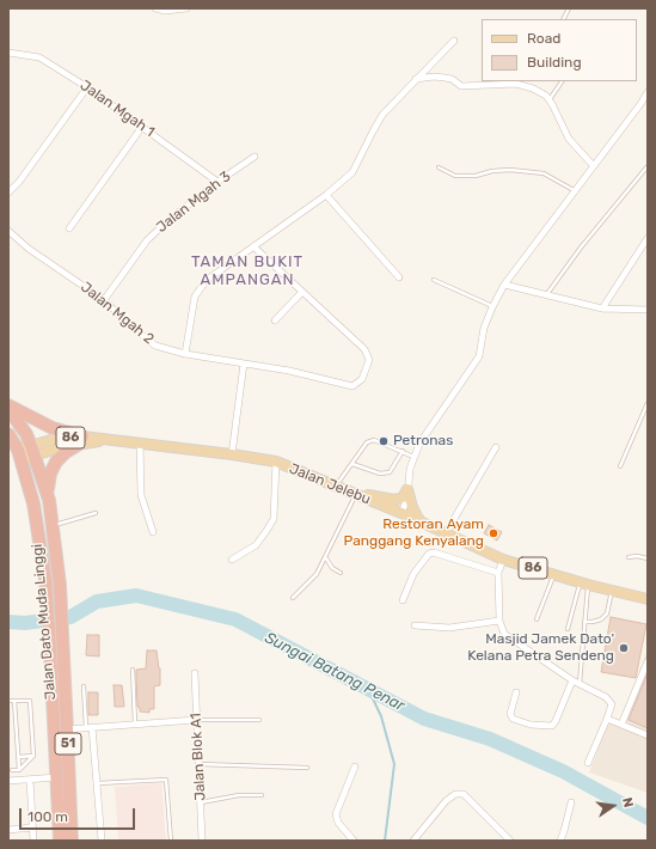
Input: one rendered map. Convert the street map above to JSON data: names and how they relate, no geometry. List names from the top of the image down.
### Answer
{
  "streets": {
    "highway": ["Jalan Dato Muda Linggi", "51"],
    "main road": ["86", "Jalan Jelebu"],
    "street": [
      "Jalan Mgah 1",
      "Jalan Mgah 3",
      "Jalan Mgah 2",
      "Jalan Blok A1"
    ]
  },
  "crossings": [
    ["Jalan Mgah 1", "Jalan Mgah 3"],
    ["Jalan Mgah 3", "Jalan Mgah 2"],
    ["Jalan Jelebu", "Jalan Dato Muda Linggi"]
  ],
  "districts": ["TAMAN BUKIT AMPANGAN"],
  "water": ["Sungai Batang Penar"],
  "places": ["Petronas", "Restoran Ayam Panggang Kenyalang", "Masjid Jamek Dato' Kelana Petra Sendeng"],
  "legend": ["Road", "Building"],
  "scale_bar": "100 m",
  "north": "right"
}
